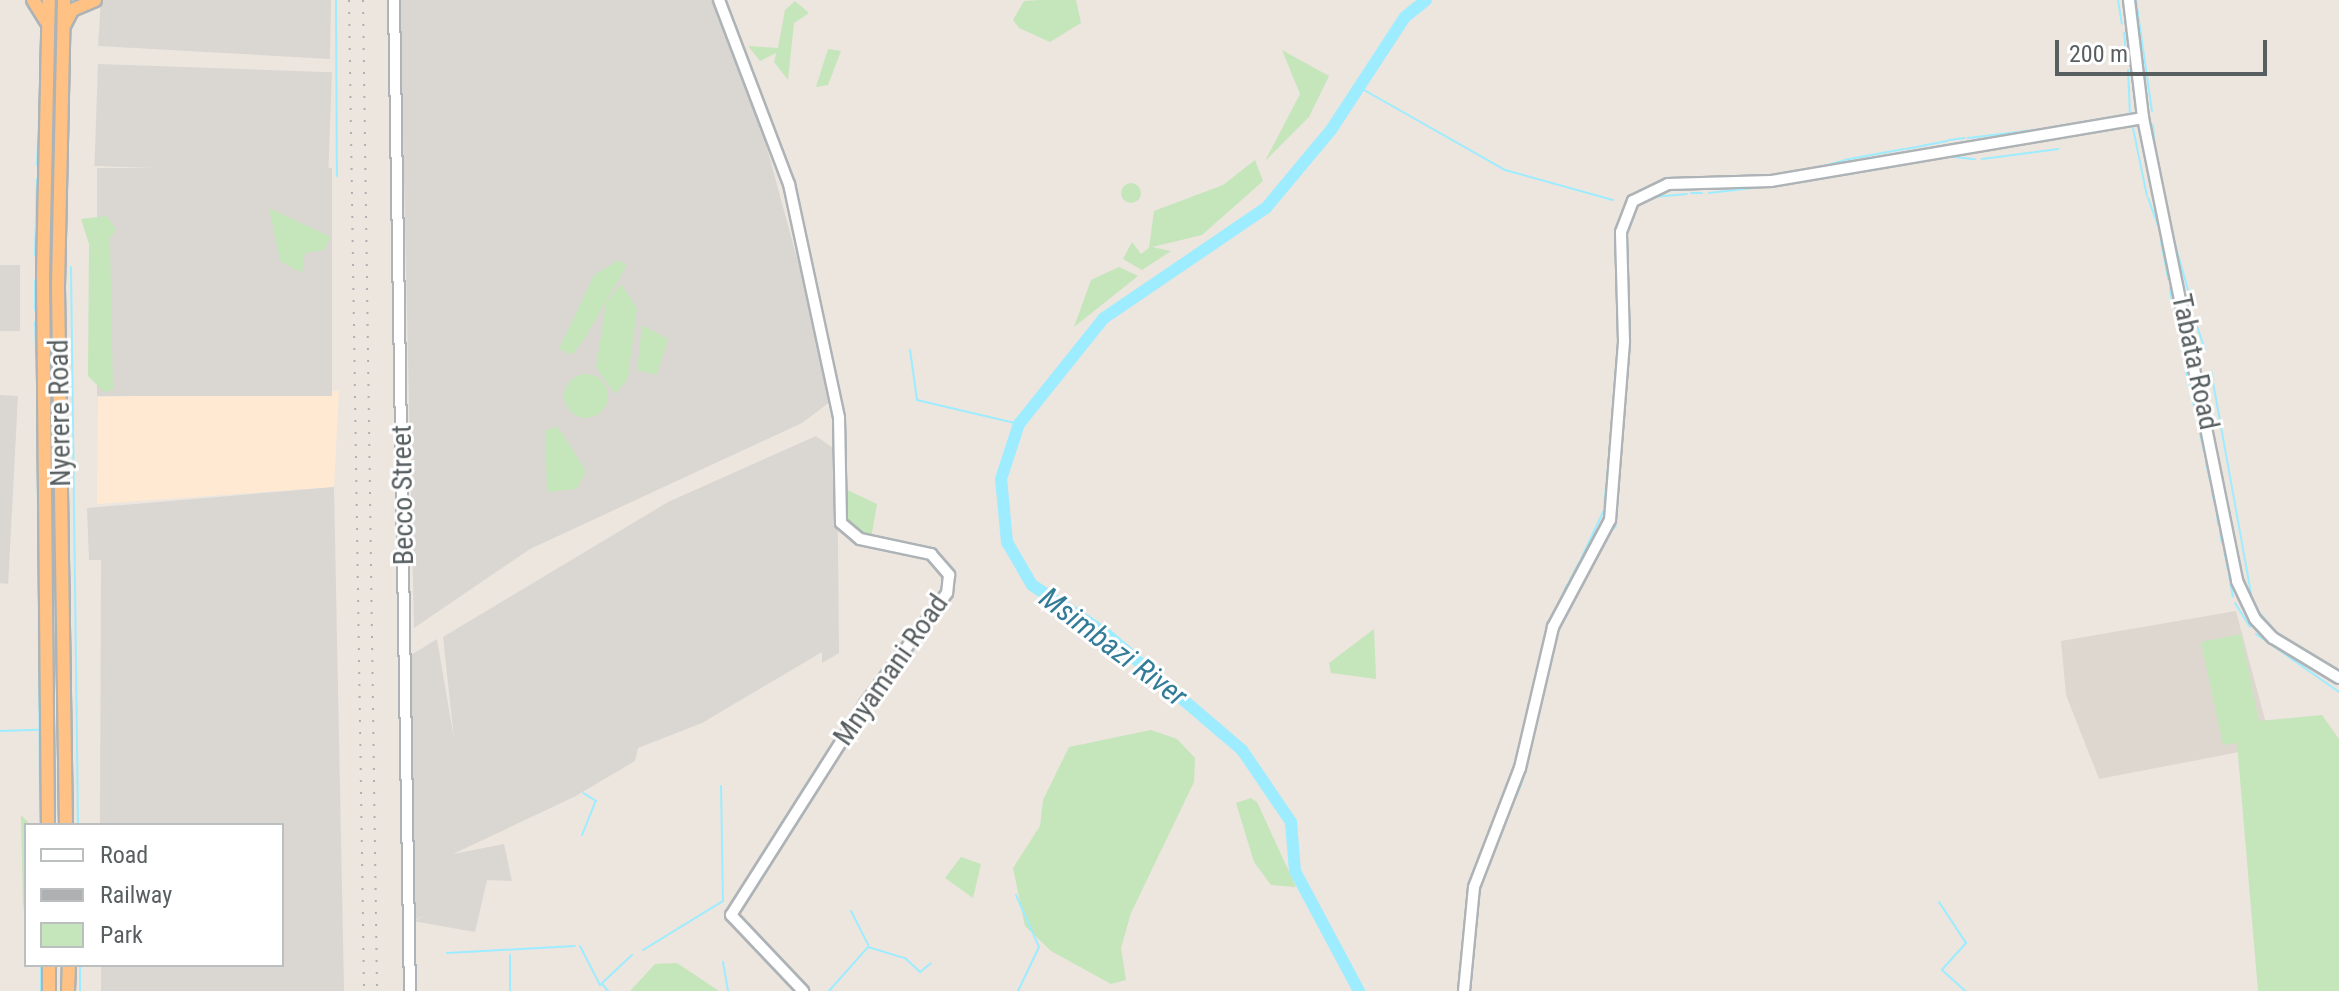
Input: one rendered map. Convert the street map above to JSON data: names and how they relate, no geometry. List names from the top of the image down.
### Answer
{
  "streets": {
    "highway": ["Nyerere Road"],
    "street": ["Tabata Road", "Becco Street", "Mnyamani Road"]
  },
  "water": ["Msimbazi River"],
  "legend": ["Road", "Railway", "Park"],
  "scale_bar": "200 m"
}
